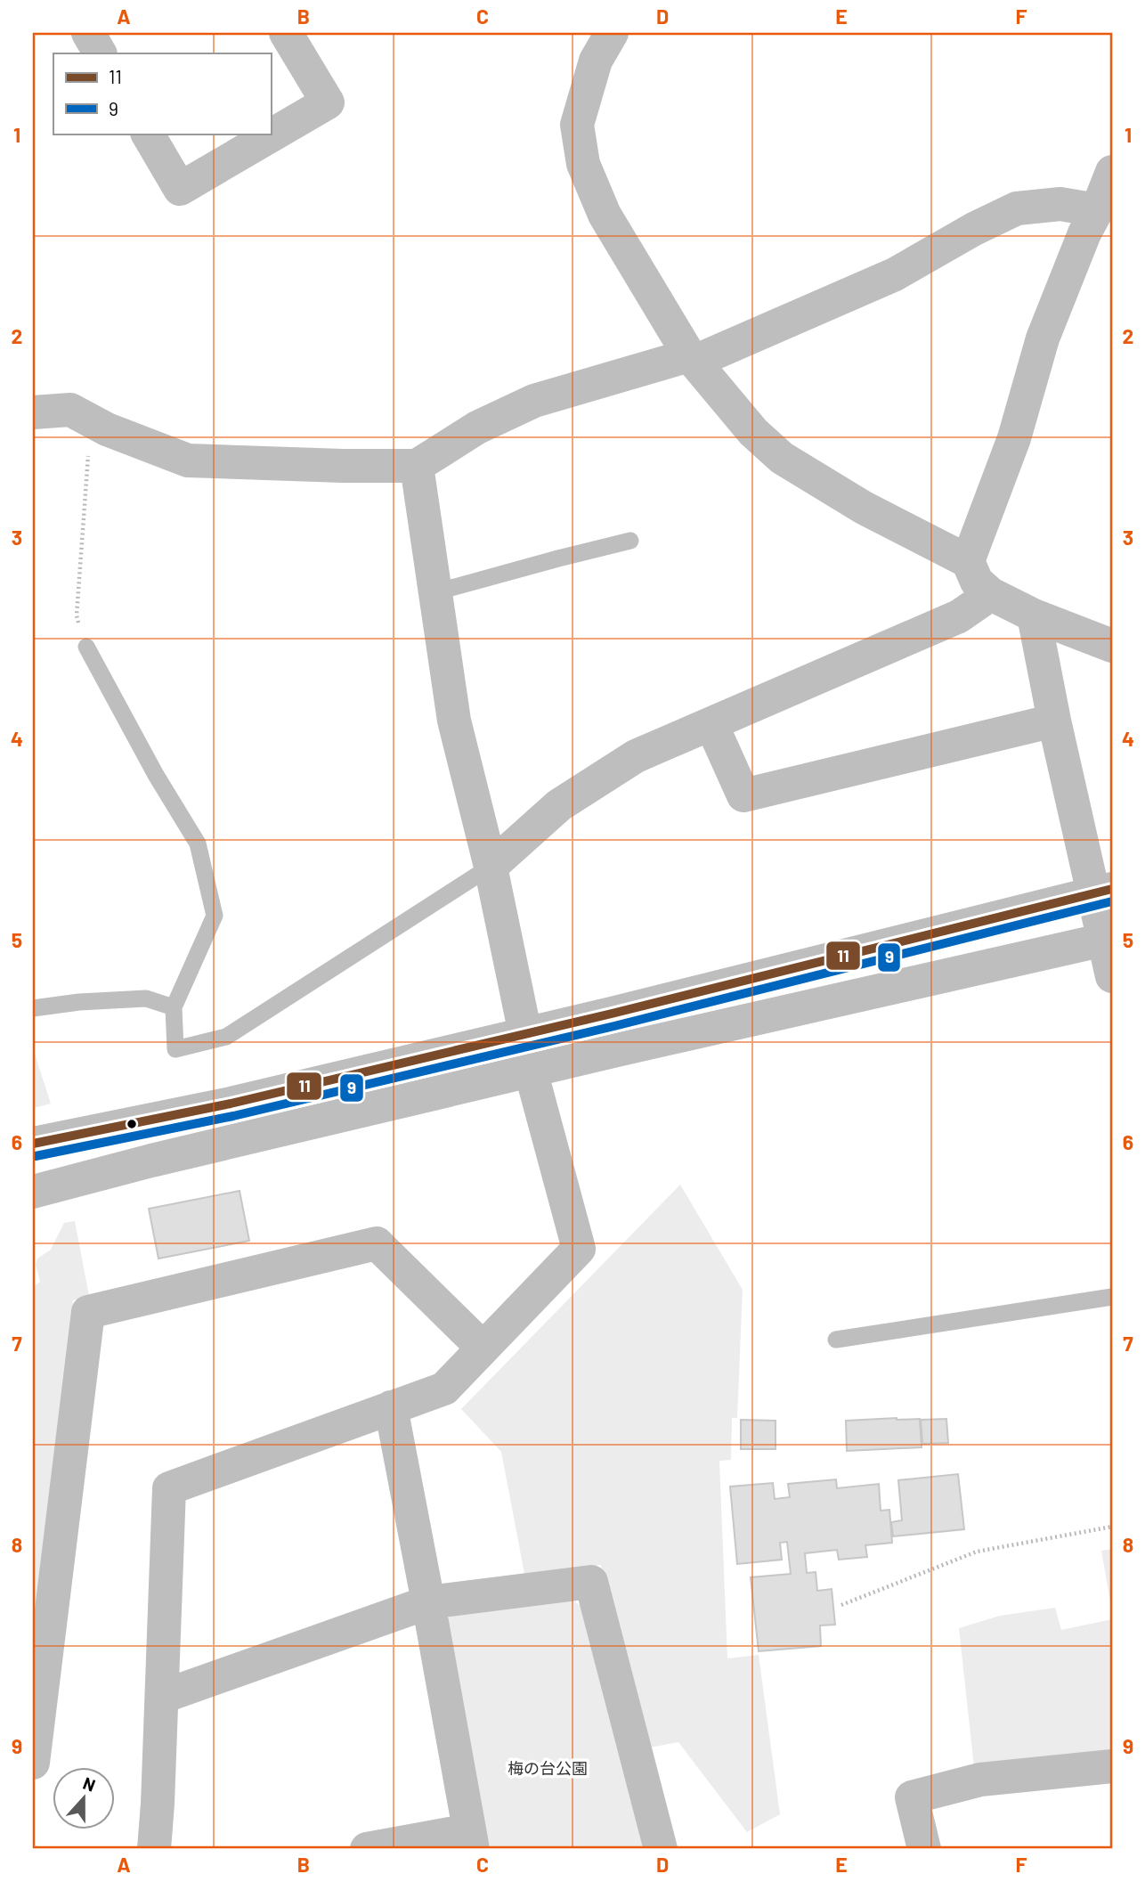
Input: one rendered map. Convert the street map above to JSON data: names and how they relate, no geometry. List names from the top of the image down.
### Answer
{
  "parks": ["梅の台公園"],
  "lines": ["transit line 11", "transit line 9"],
  "legend": ["11", "9"],
  "north": "top",
  "grid": {
    "columns": [
      "A",
      "B",
      "C",
      "D",
      "E",
      "F"
    ],
    "rows": [
      "1",
      "2",
      "3",
      "4",
      "5",
      "6",
      "7",
      "8",
      "9"
    ]
  }
}
